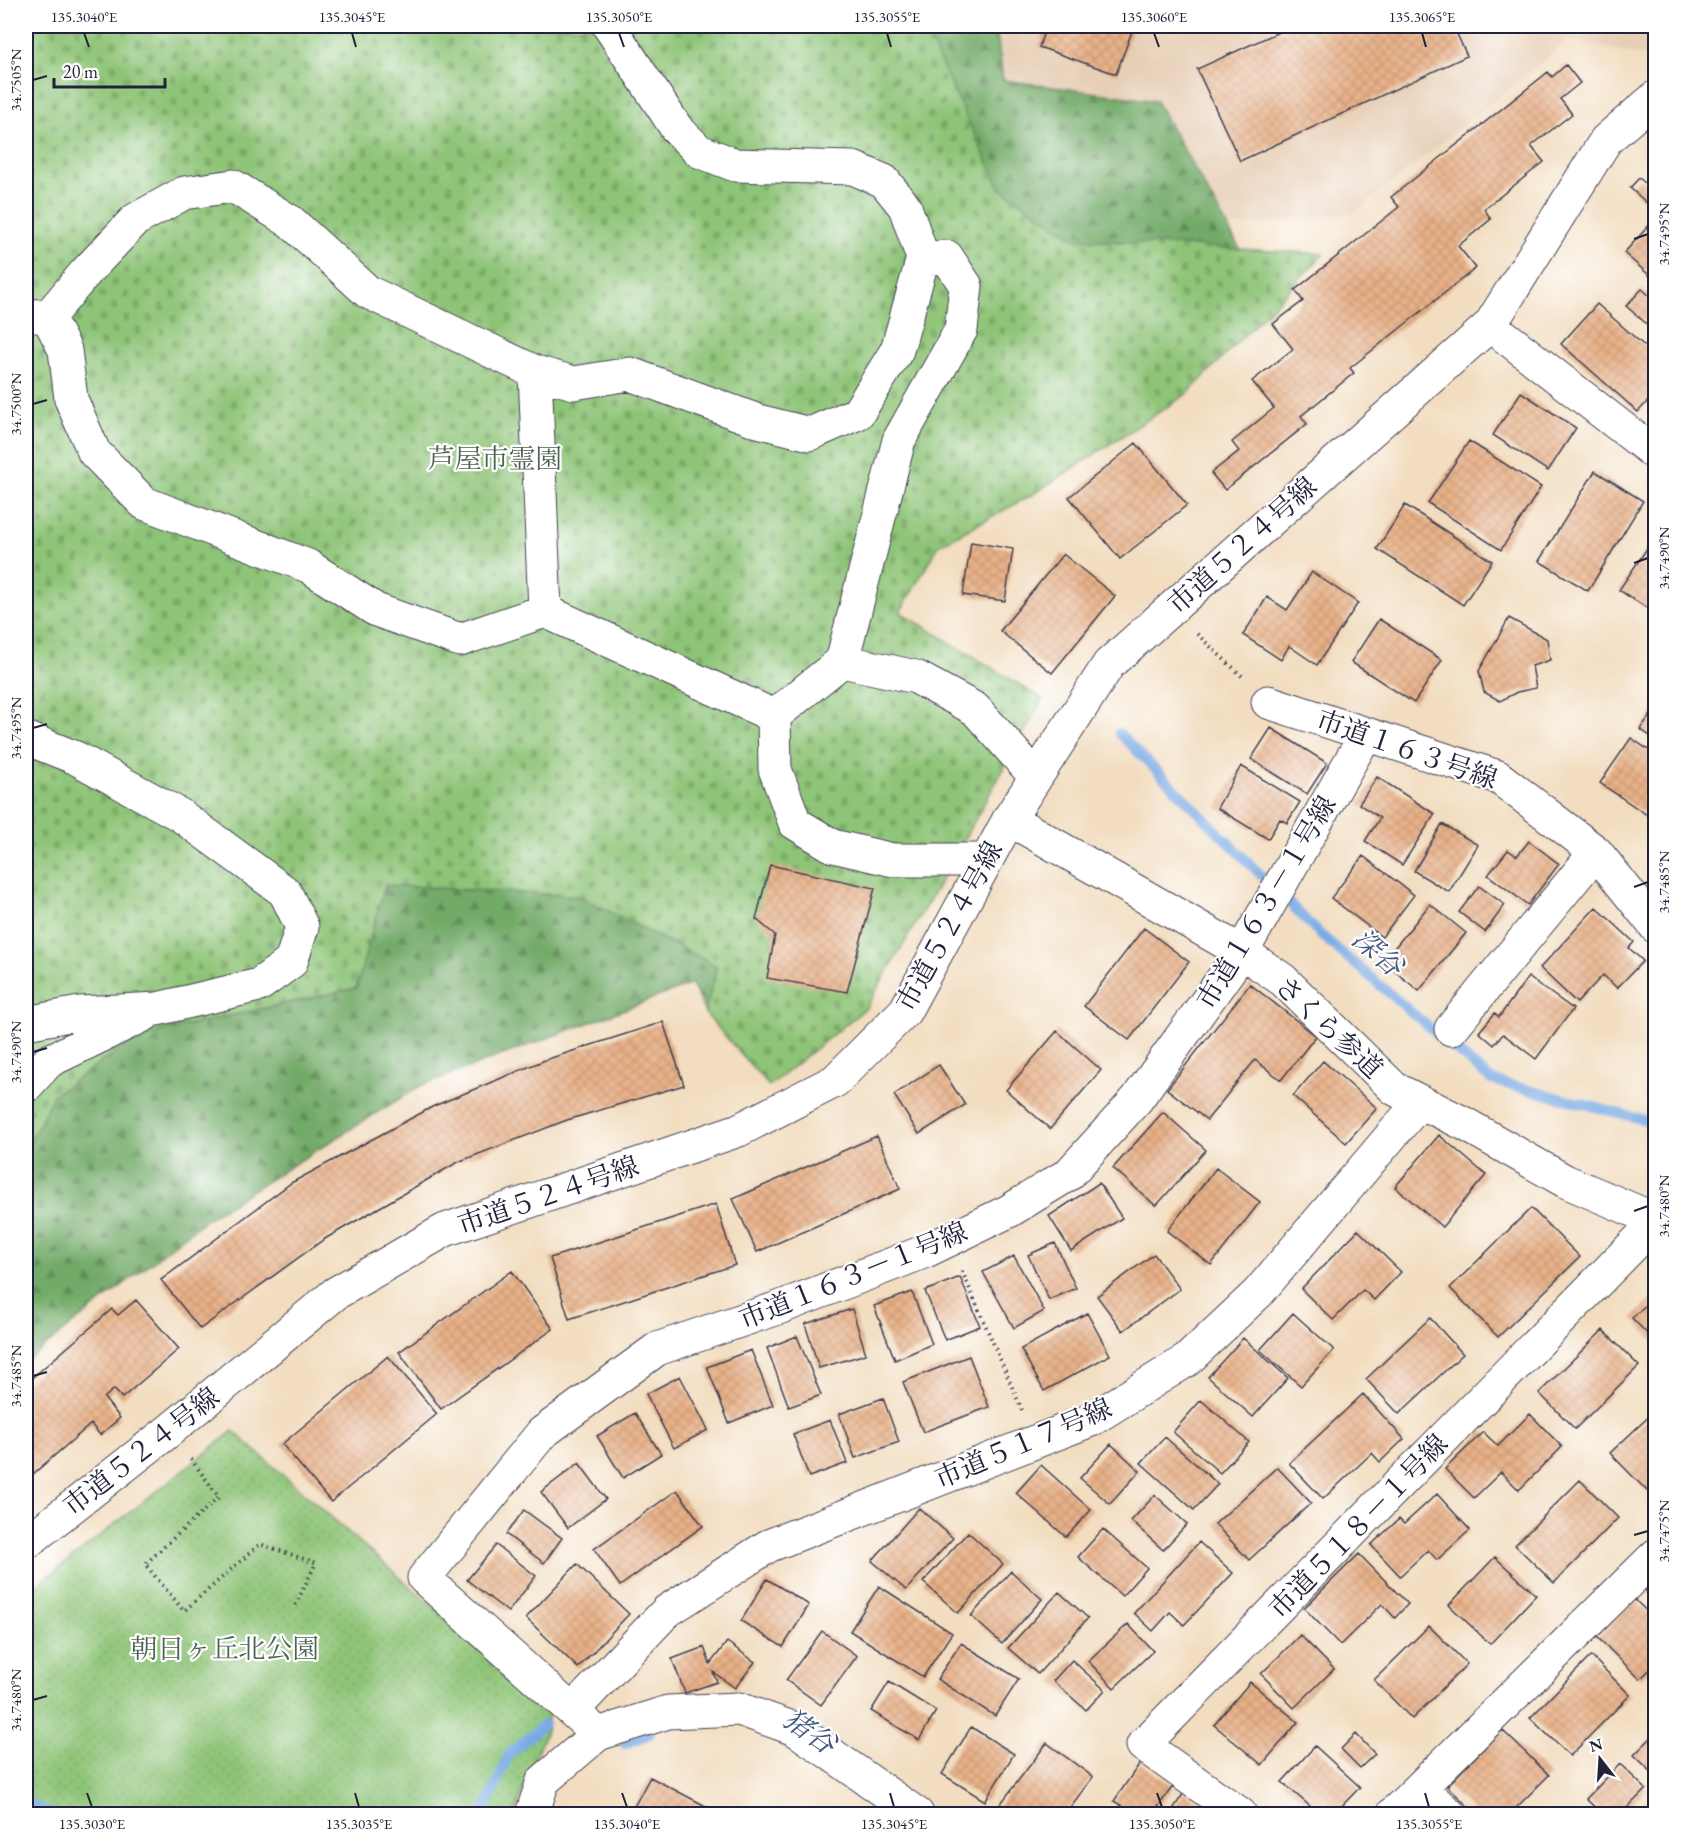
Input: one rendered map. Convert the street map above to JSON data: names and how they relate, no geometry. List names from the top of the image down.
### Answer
{
  "streets": {
    "street": [
      "市道５２４号線",
      "市道１６３号線",
      "市道１６３－１号線",
      "さくら参道",
      "市道５１７号線",
      "市道５１８－１号線"
    ]
  },
  "crossings": [
    ["市道５２４号線", "さくら参道"],
    ["市道１６３号線", "市道１６３－１号線"],
    ["市道１６３－１号線", "さくら参道"],
    ["市道１６３－１号線", "市道５１７号線"],
    ["さくら参道", "市道５１７号線"],
    ["さくら参道", "市道５１８－１号線"]
  ],
  "water": ["深谷", "猪谷"],
  "parks": ["芦屋市霊園", "朝日ヶ丘北公園"],
  "scale_bar": "20 m",
  "north": "top",
  "coordinates": [
    "135.3040°E",
    "135.3045°E",
    "135.3050°E",
    "135.3055°E",
    "135.3060°E",
    "135.3065°E",
    "34.7505°N",
    "34.7495°N",
    "34.7500°N",
    "34.7490°N",
    "34.7485°N",
    "34.7480°N",
    "34.7475°N",
    "135.3030°E",
    "135.3035°E"
  ]
}
